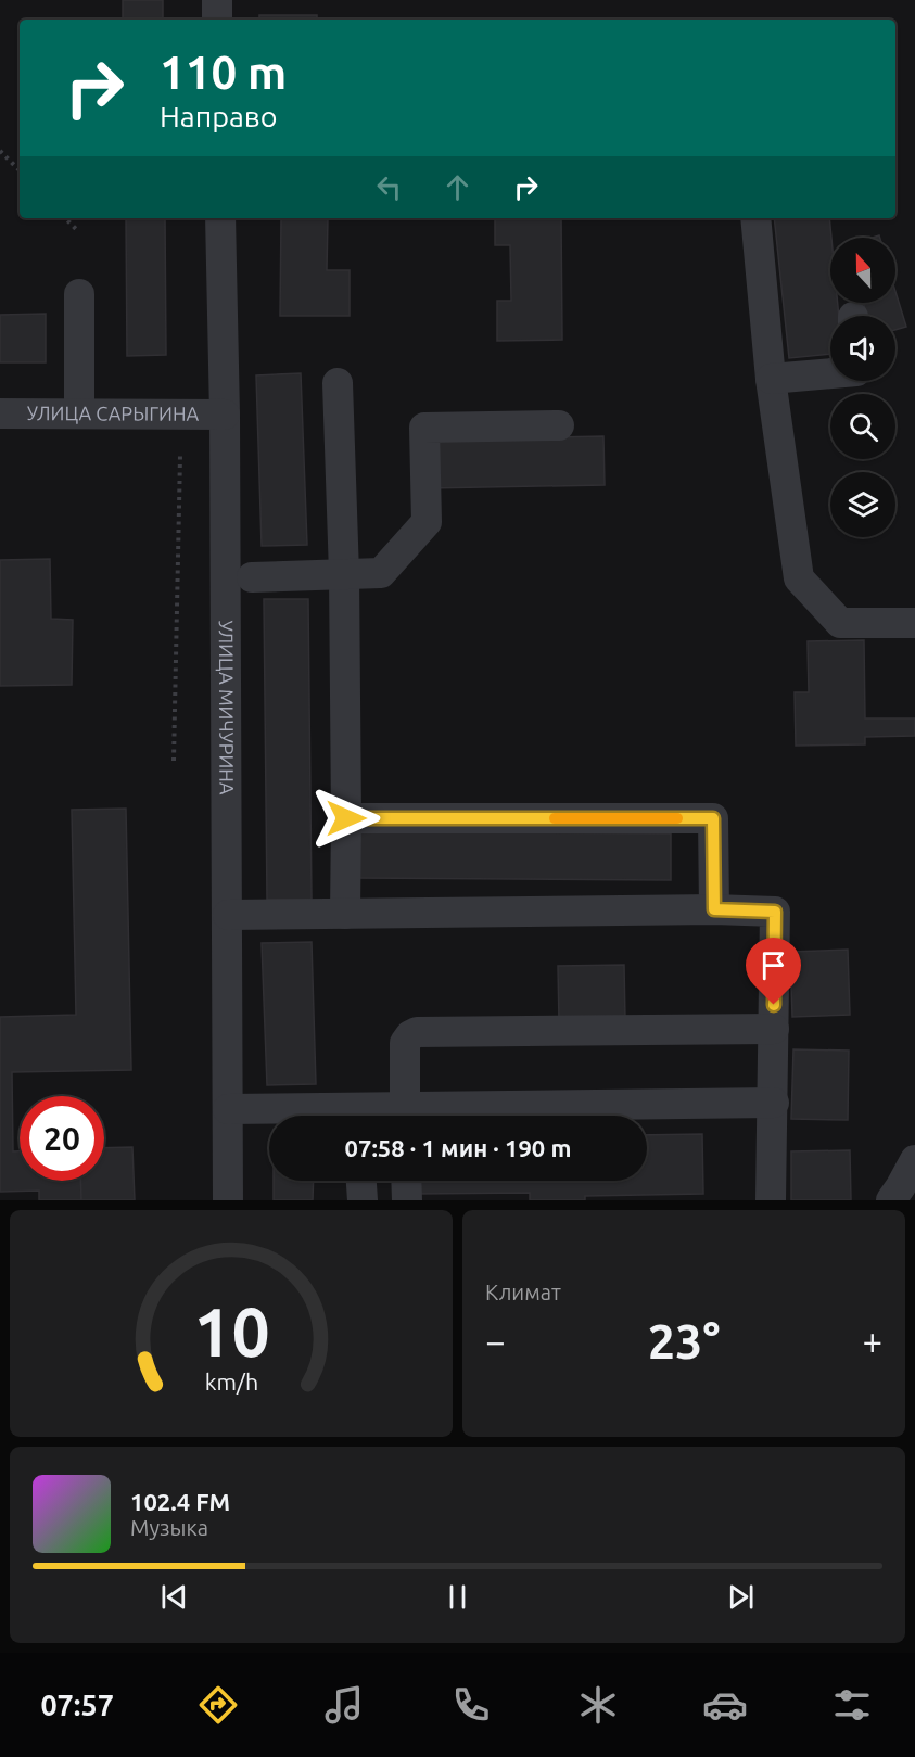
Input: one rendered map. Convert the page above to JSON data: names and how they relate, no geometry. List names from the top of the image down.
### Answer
{
  "streets": {
    "street": ["УЛИЦА САРЫГИНА", "УЛИЦА МИЧУРИНА"]
  },
  "crossings": [
    ["УЛИЦА САРЫГИНА", "УЛИЦА МИЧУРИНА"]
  ],
  "north": "top",
  "page": {
    "turn": ["110 m", "Направо"],
    "limit": "20",
    "trip": "07:58 · 1 мин · 190 m",
    "tile": "Климат",
    "heat": ["−", "23°", "+"],
    "song": ["102.4 FM", "Музыка"],
    "tabs": "07:57",
    "gauge": ["10", "km/h"]
  }
}
